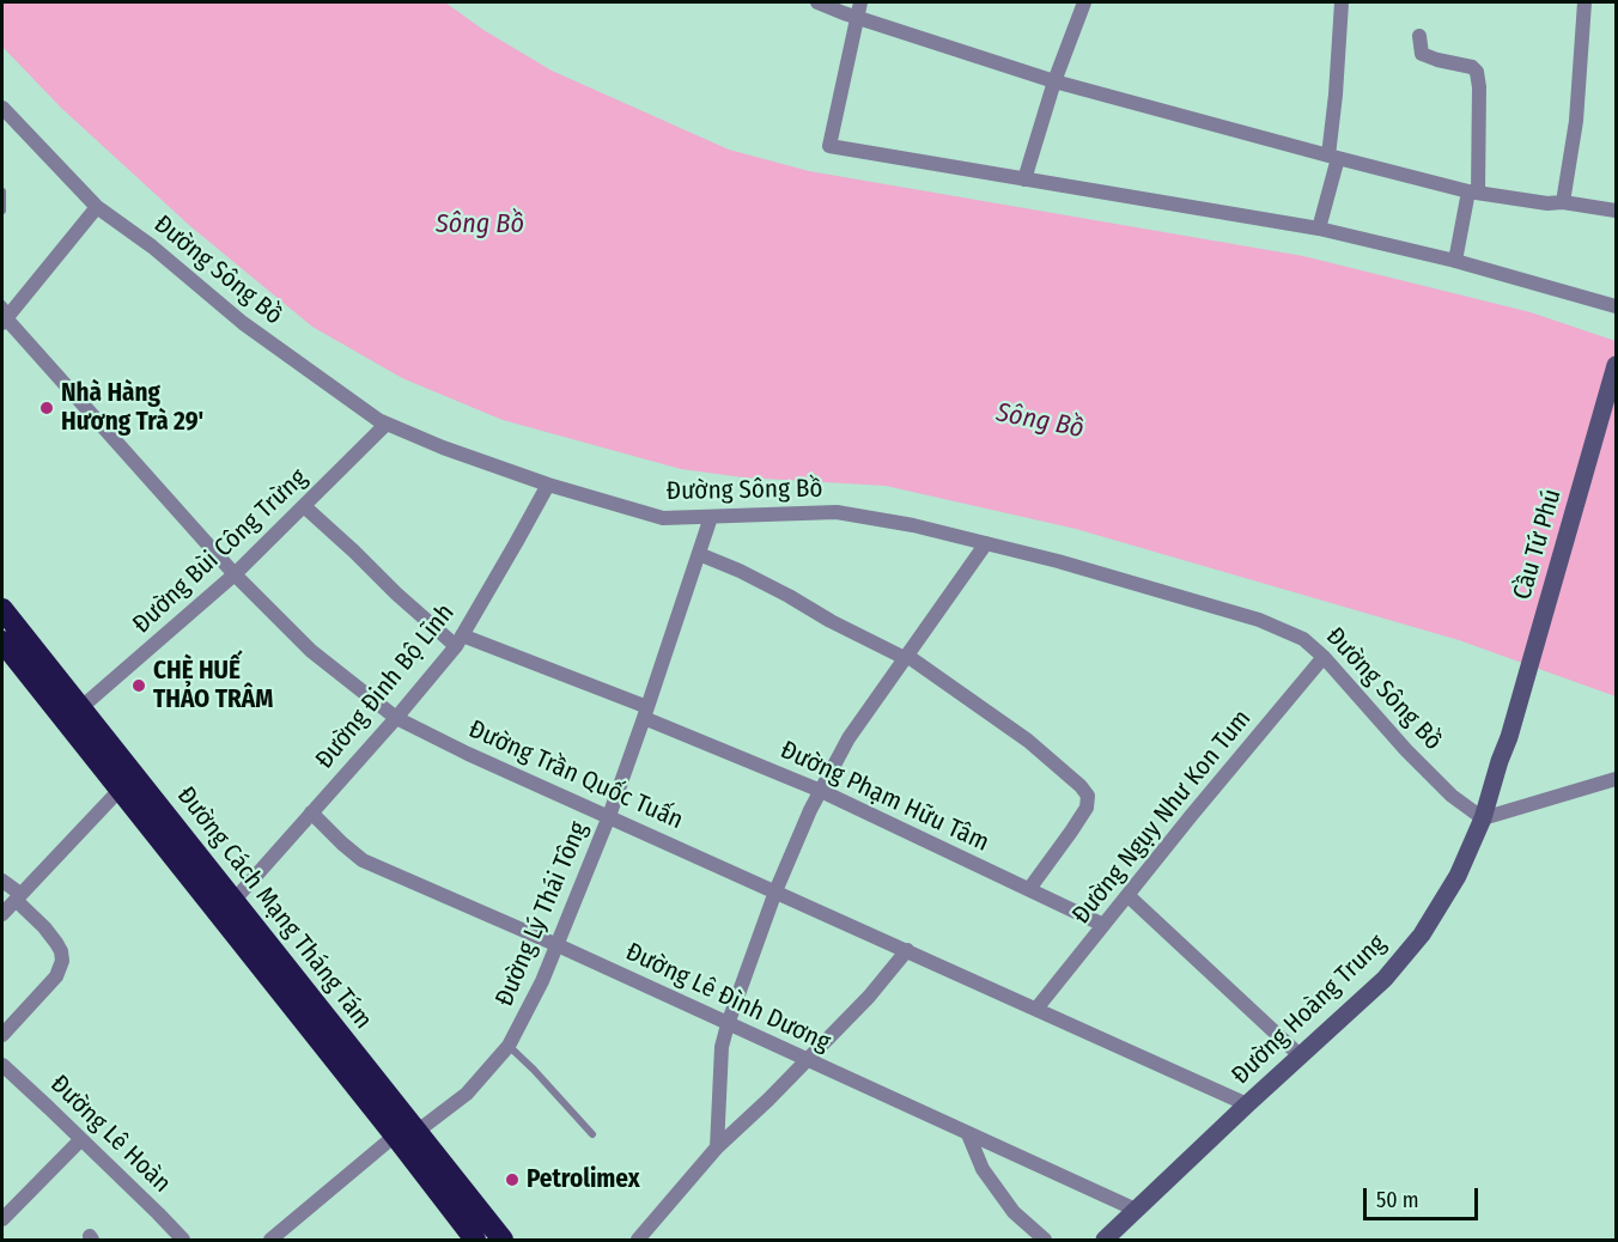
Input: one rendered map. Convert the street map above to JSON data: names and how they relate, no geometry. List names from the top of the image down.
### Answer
{
  "streets": {
    "highway": ["Đường Cách Mạng Tháng Tám"],
    "main road": ["Cầu Tứ Phú", "Đường Hoàng Trung"],
    "street": [
      "Đường Sông Bồ",
      "Đường Bùi Công Trừng",
      "Đường Đinh Bộ Lĩnh",
      "Đường Trần Quốc Tuấn",
      "Đường Phạm Hữu Tâm",
      "Đường Ngụy Như Kon Tum",
      "Đường Lý Thái Tông",
      "Đường Lê Đình Dương",
      "Đường Lê Hoàn"
    ]
  },
  "crossings": [
    ["Đường Sông Bồ", "Đường Bùi Công Trừng"],
    ["Đường Sông Bồ", "Đường Đinh Bộ Lĩnh"],
    ["Đường Sông Bồ", "Đường Ngụy Như Kon Tum"],
    ["Đường Sông Bồ", "Đường Lý Thái Tông"],
    ["Đường Sông Bồ", "Đường Hoàng Trung"],
    ["Cầu Tứ Phú", "Đường Hoàng Trung"],
    ["Đường Bùi Công Trừng", "Đường Trần Quốc Tuấn"],
    ["Đường Bùi Công Trừng", "Đường Cách Mạng Tháng Tám"],
    ["Đường Đinh Bộ Lĩnh", "Đường Trần Quốc Tuấn"],
    ["Đường Đinh Bộ Lĩnh", "Đường Phạm Hữu Tâm"],
    ["Đường Đinh Bộ Lĩnh", "Đường Cách Mạng Tháng Tám"],
    ["Đường Đinh Bộ Lĩnh", "Đường Lê Đình Dương"],
    ["Đường Trần Quốc Tuấn", "Đường Ngụy Như Kon Tum"],
    ["Đường Trần Quốc Tuấn", "Đường Lý Thái Tông"],
    ["Đường Trần Quốc Tuấn", "Đường Hoàng Trung"],
    ["Đường Phạm Hữu Tâm", "Đường Ngụy Như Kon Tum"],
    ["Đường Phạm Hữu Tâm", "Đường Lý Thái Tông"],
    ["Đường Cách Mạng Tháng Tám", "Đường Lý Thái Tông"],
    ["Đường Lý Thái Tông", "Đường Lê Đình Dương"],
    ["Đường Lê Đình Dương", "Đường Hoàng Trung"]
  ],
  "water": ["Sông Bồ"],
  "places": ["Nhà Hàng Hương Trà 29'", "CHÈ HUẾ THẢO TRÂM", "Petrolimex"],
  "scale_bar": "50 m"
}
